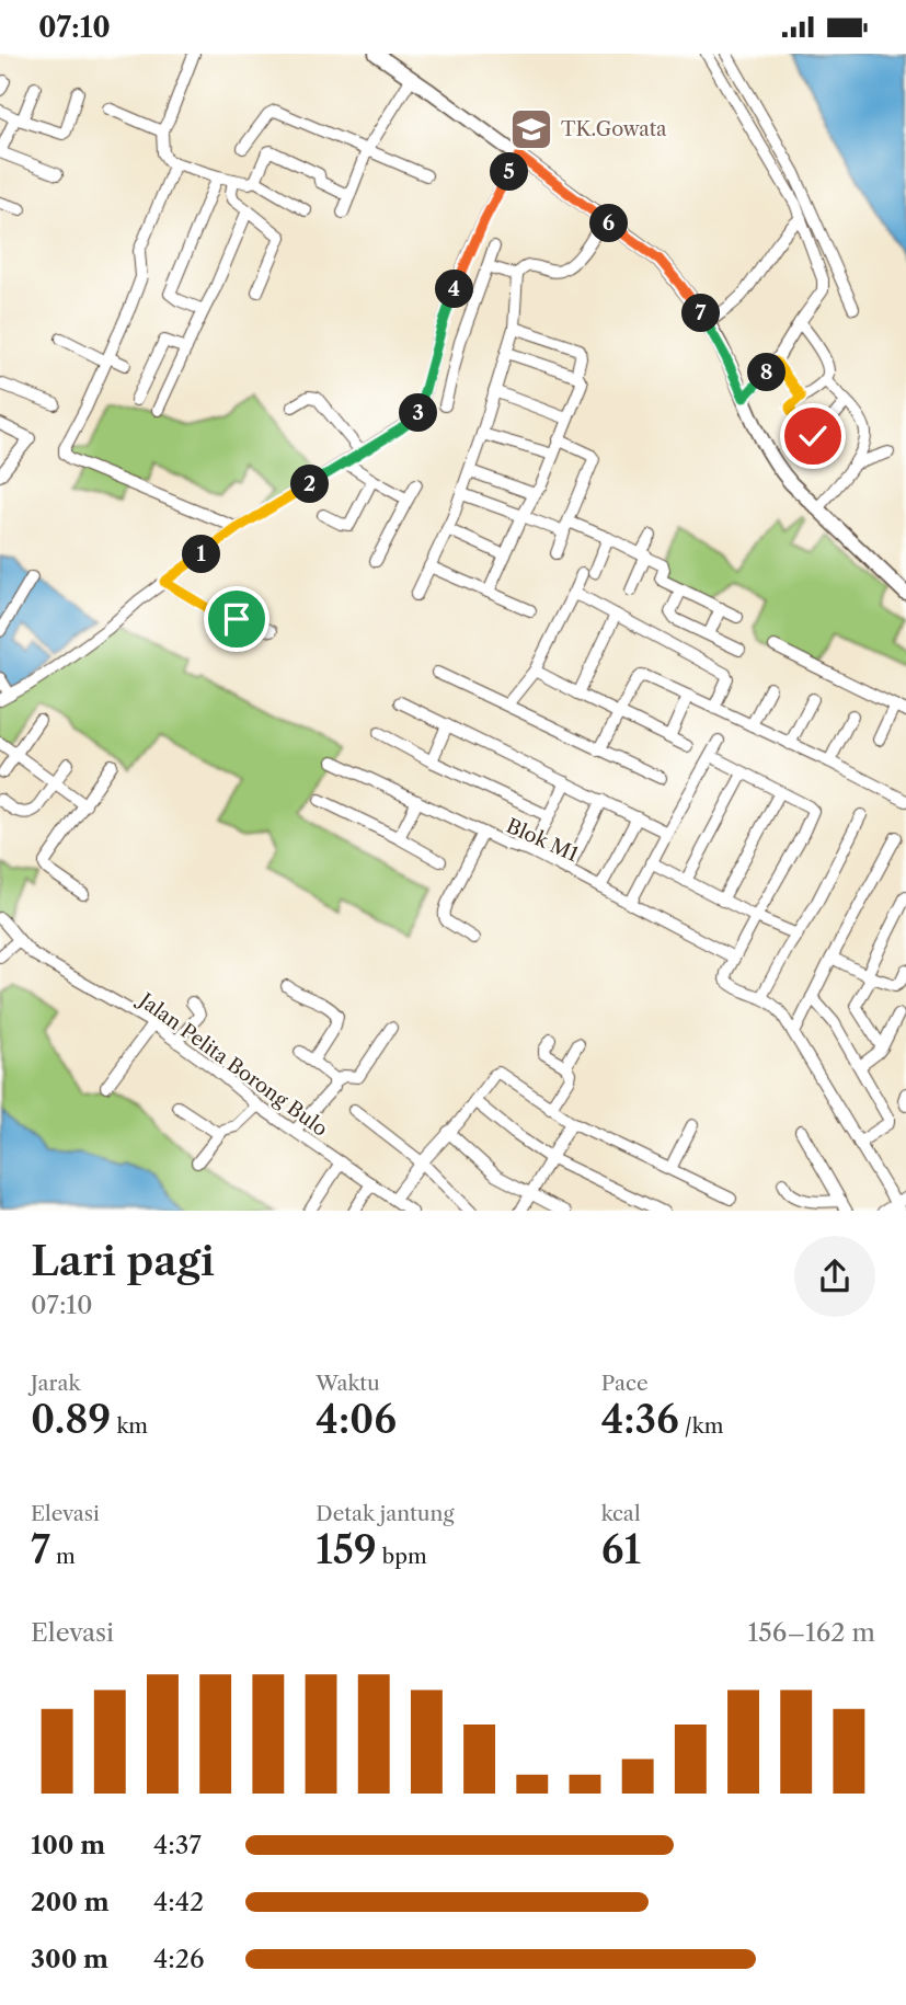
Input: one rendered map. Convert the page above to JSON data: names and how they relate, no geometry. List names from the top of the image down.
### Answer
{
  "streets": {
    "street": ["Blok M1", "Jalan Pelita Borong Bulo"]
  },
  "places": {
    "school or university": ["TK.Gowata"]
  },
  "page": {
    "status": "07:10",
    "pins": [
      "5",
      "6",
      "4",
      "7",
      "8",
      "3",
      "2",
      "1"
    ],
    "heading": ["Lari pagi", "07:10"],
    "stats": [
      ["Jarak", "0.89 km"],
      ["Waktu", "4:06"],
      ["Pace", "4:36 /km"],
      ["Elevasi", "7 m"],
      ["Detak jantung", "159 bpm"],
      ["kcal", "61"]
    ],
    "chart": ["Elevasi", "156–162 m"],
    "list": [
      {
        "name": "100 m",
        "note": "4:37"
      },
      {
        "name": "200 m",
        "note": "4:42"
      },
      {
        "name": "300 m",
        "note": "4:26"
      }
    ]
  }
}
